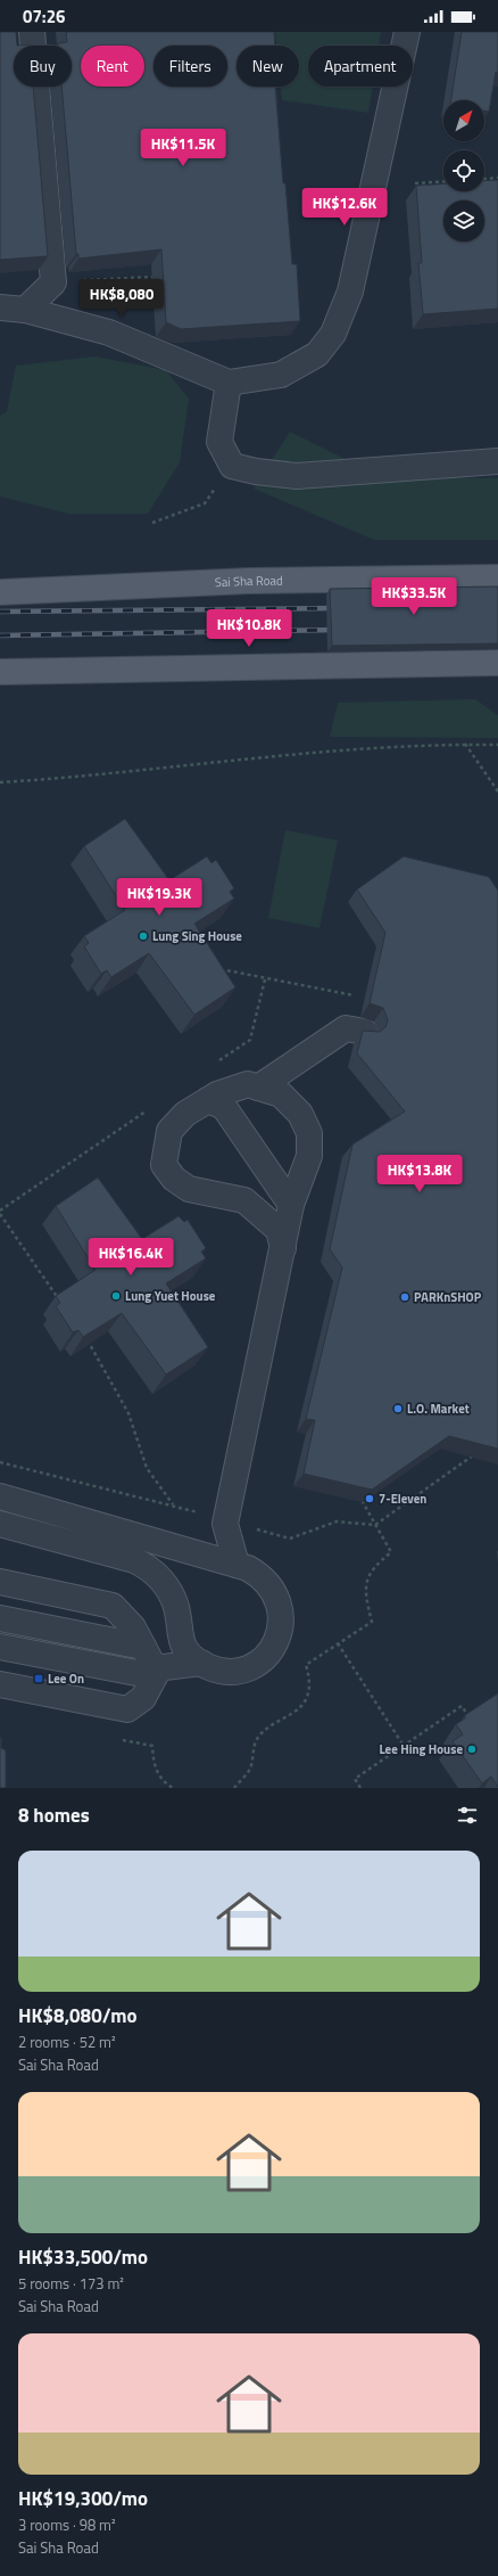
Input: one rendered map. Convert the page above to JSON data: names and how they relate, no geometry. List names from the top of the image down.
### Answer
{
  "streets": {
    "main road": ["Sai Sha Road"]
  },
  "places": {
    "other": [
      "Lung Sing House",
      "Lung Yuet House",
      "PARKnSHOP",
      "L.O. Market",
      "7-Eleven",
      "Lee Hing House"
    ],
    "transit": ["Lee On"]
  },
  "north": "top right",
  "page": {
    "status": "07:26",
    "chip": [
      "Buy",
      "Rent",
      "Filters",
      "New",
      "Apartment"
    ],
    "price": [
      "HK$11.5K",
      "HK$12.6K",
      "HK$8,080",
      "HK$33.5K",
      "HK$10.8K",
      "HK$19.3K",
      "HK$13.8K",
      "HK$16.4K"
    ],
    "heading": "8 homes",
    "list": [
      {
        "name": "HK$8,080/mo",
        "note": "2 rooms · 52 m² · Sai Sha Road"
      },
      {
        "name": "HK$33,500/mo",
        "note": "5 rooms · 173 m² · Sai Sha Road"
      },
      {
        "name": "HK$19,300/mo",
        "note": "3 rooms · 98 m² · Sai Sha Road"
      }
    ]
  }
}
